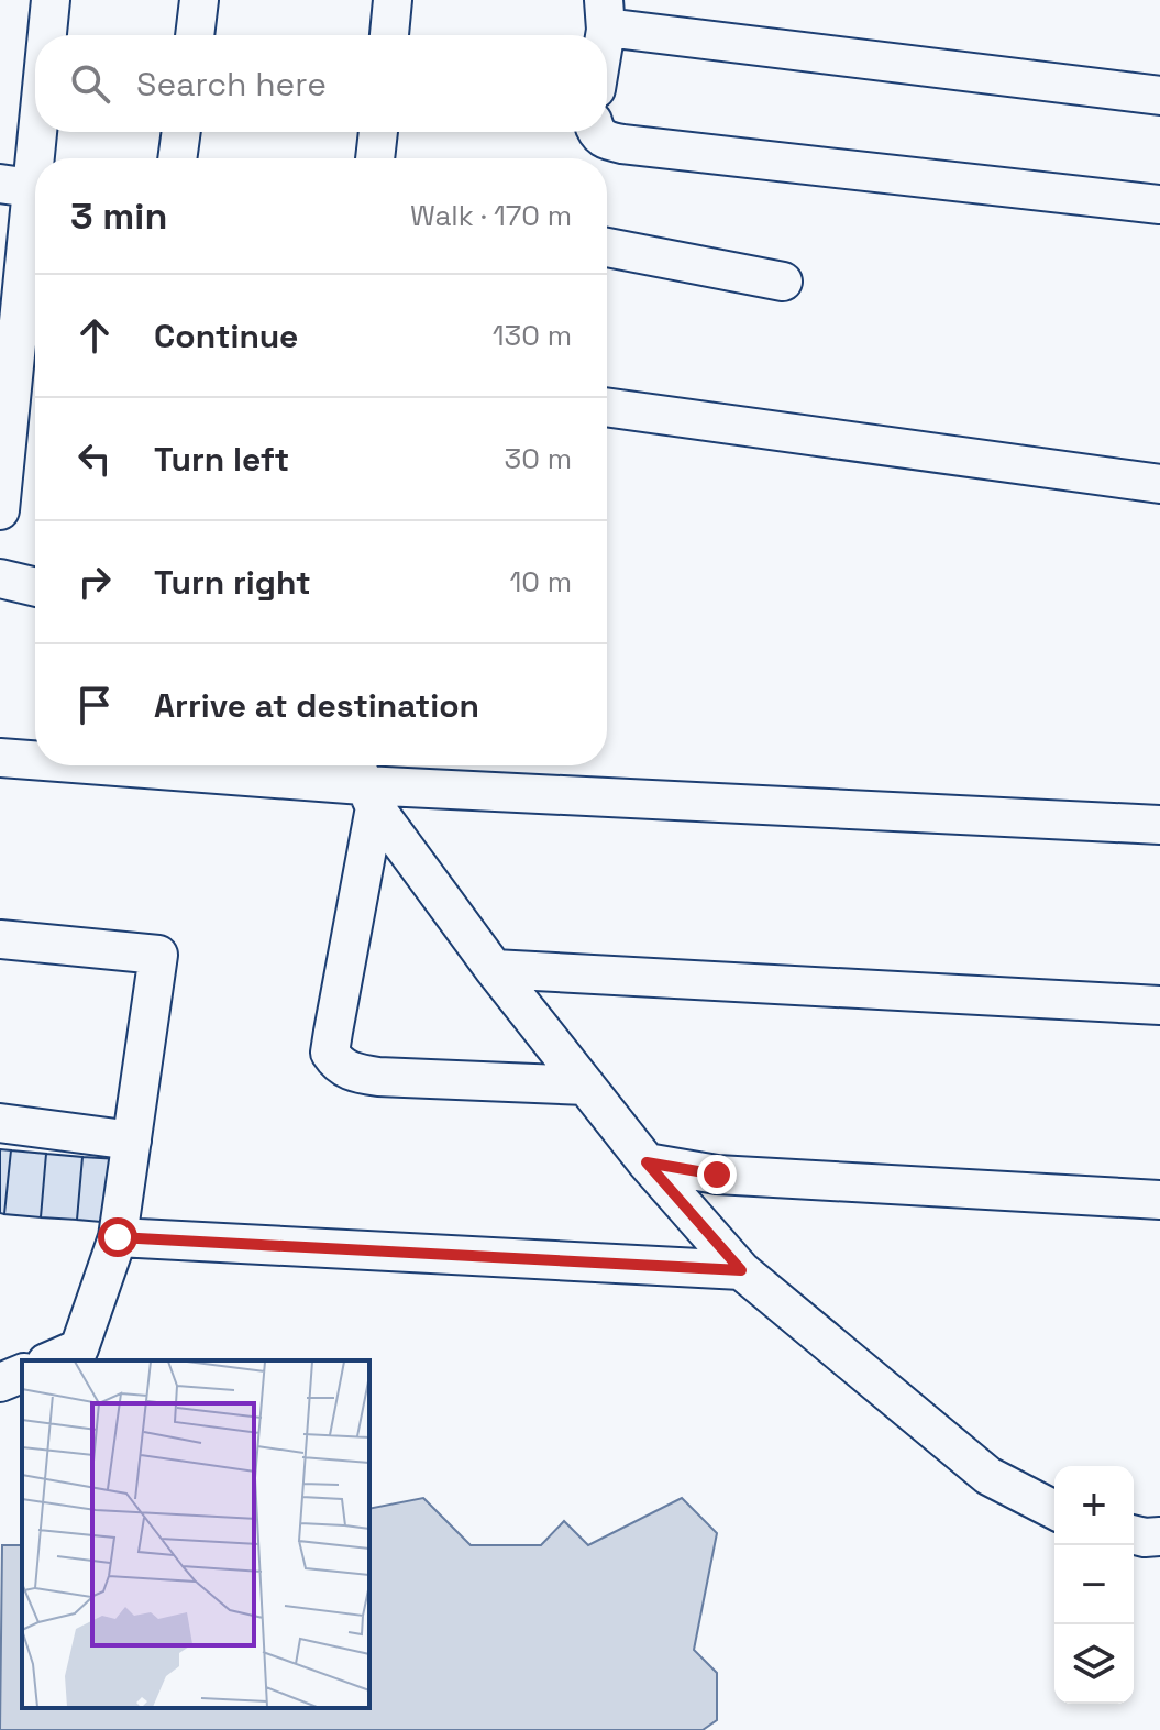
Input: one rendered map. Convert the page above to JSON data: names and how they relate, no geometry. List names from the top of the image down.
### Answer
{
  "page": {
    "search": "Search here",
    "heading": ["3 min", "Walk · 170 m"],
    "list": [
      ["Continue", "130 m"],
      ["Turn left", "30 m"],
      ["Turn right", "10 m"],
      "Arrive at destination"
    ],
    "map_buttons": ["+", "−"]
  }
}
